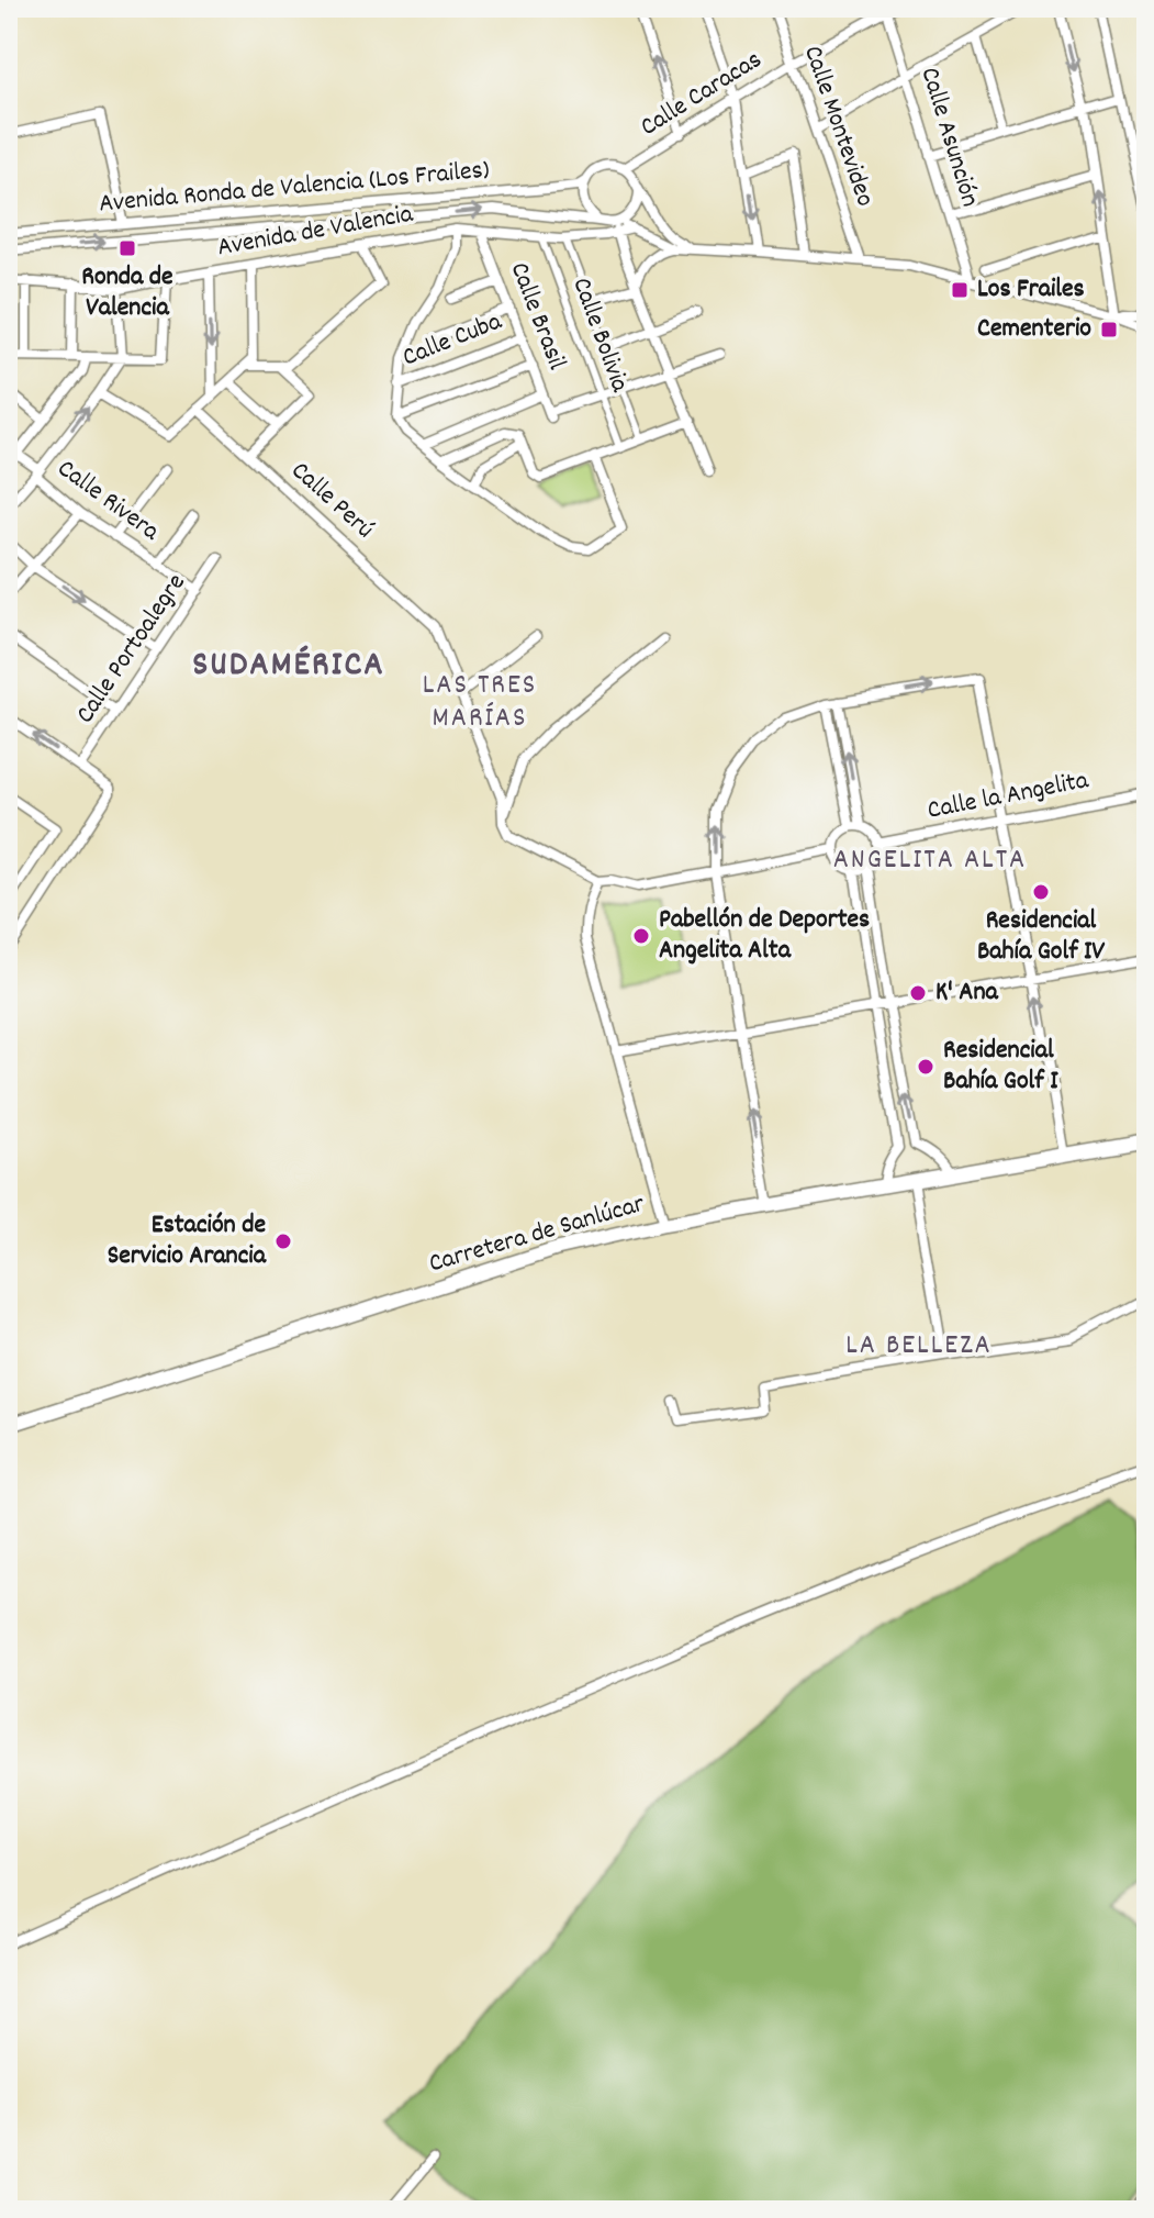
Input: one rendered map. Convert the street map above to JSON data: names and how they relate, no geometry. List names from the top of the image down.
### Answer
{
  "streets": {
    "main road": ["Carretera de Sanlúcar"],
    "street": [
      "Calle Caracas",
      "Calle Montevideo",
      "Calle Asunción",
      "Avenida Ronda de Valencia (Los Frailes)",
      "Avenida de Valencia",
      "Calle Brasil",
      "Calle Bolivia",
      "Calle Cuba",
      "Calle Rivera",
      "Calle Perú",
      "Calle Portoalegre",
      "Calle la Angelita"
    ]
  },
  "crossings": [
    ["Calle Caracas", "Calle Montevideo"],
    ["Calle Caracas", "Calle Asunción"],
    ["Calle Caracas", "Avenida Ronda de Valencia (Los Frailes)"],
    ["Calle Caracas", "Avenida de Valencia"],
    ["Avenida Ronda de Valencia (Los Frailes)", "Avenida de Valencia"],
    ["Avenida de Valencia", "Calle Brasil"],
    ["Avenida de Valencia", "Calle Bolivia"],
    ["Calle Brasil", "Calle Bolivia"],
    ["Calle Brasil", "Calle Cuba"],
    ["Calle Rivera", "Calle Portoalegre"]
  ],
  "districts": [
    "SUDAMÉRICA",
    "LAS TRES MARÍAS",
    "ANGELITA ALTA",
    "LA BELLEZA"
  ],
  "places": {
    "transit": ["Ronda de Valencia", "Los Frailes", "Cementerio"],
    "other": [
      "Residencial Bahía Golf IV",
      "Pabellón de Deportes Angelita Alta",
      "K' Ana",
      "Residencial Bahía Golf I",
      "Estación de Servicio Arancia"
    ]
  }
}
